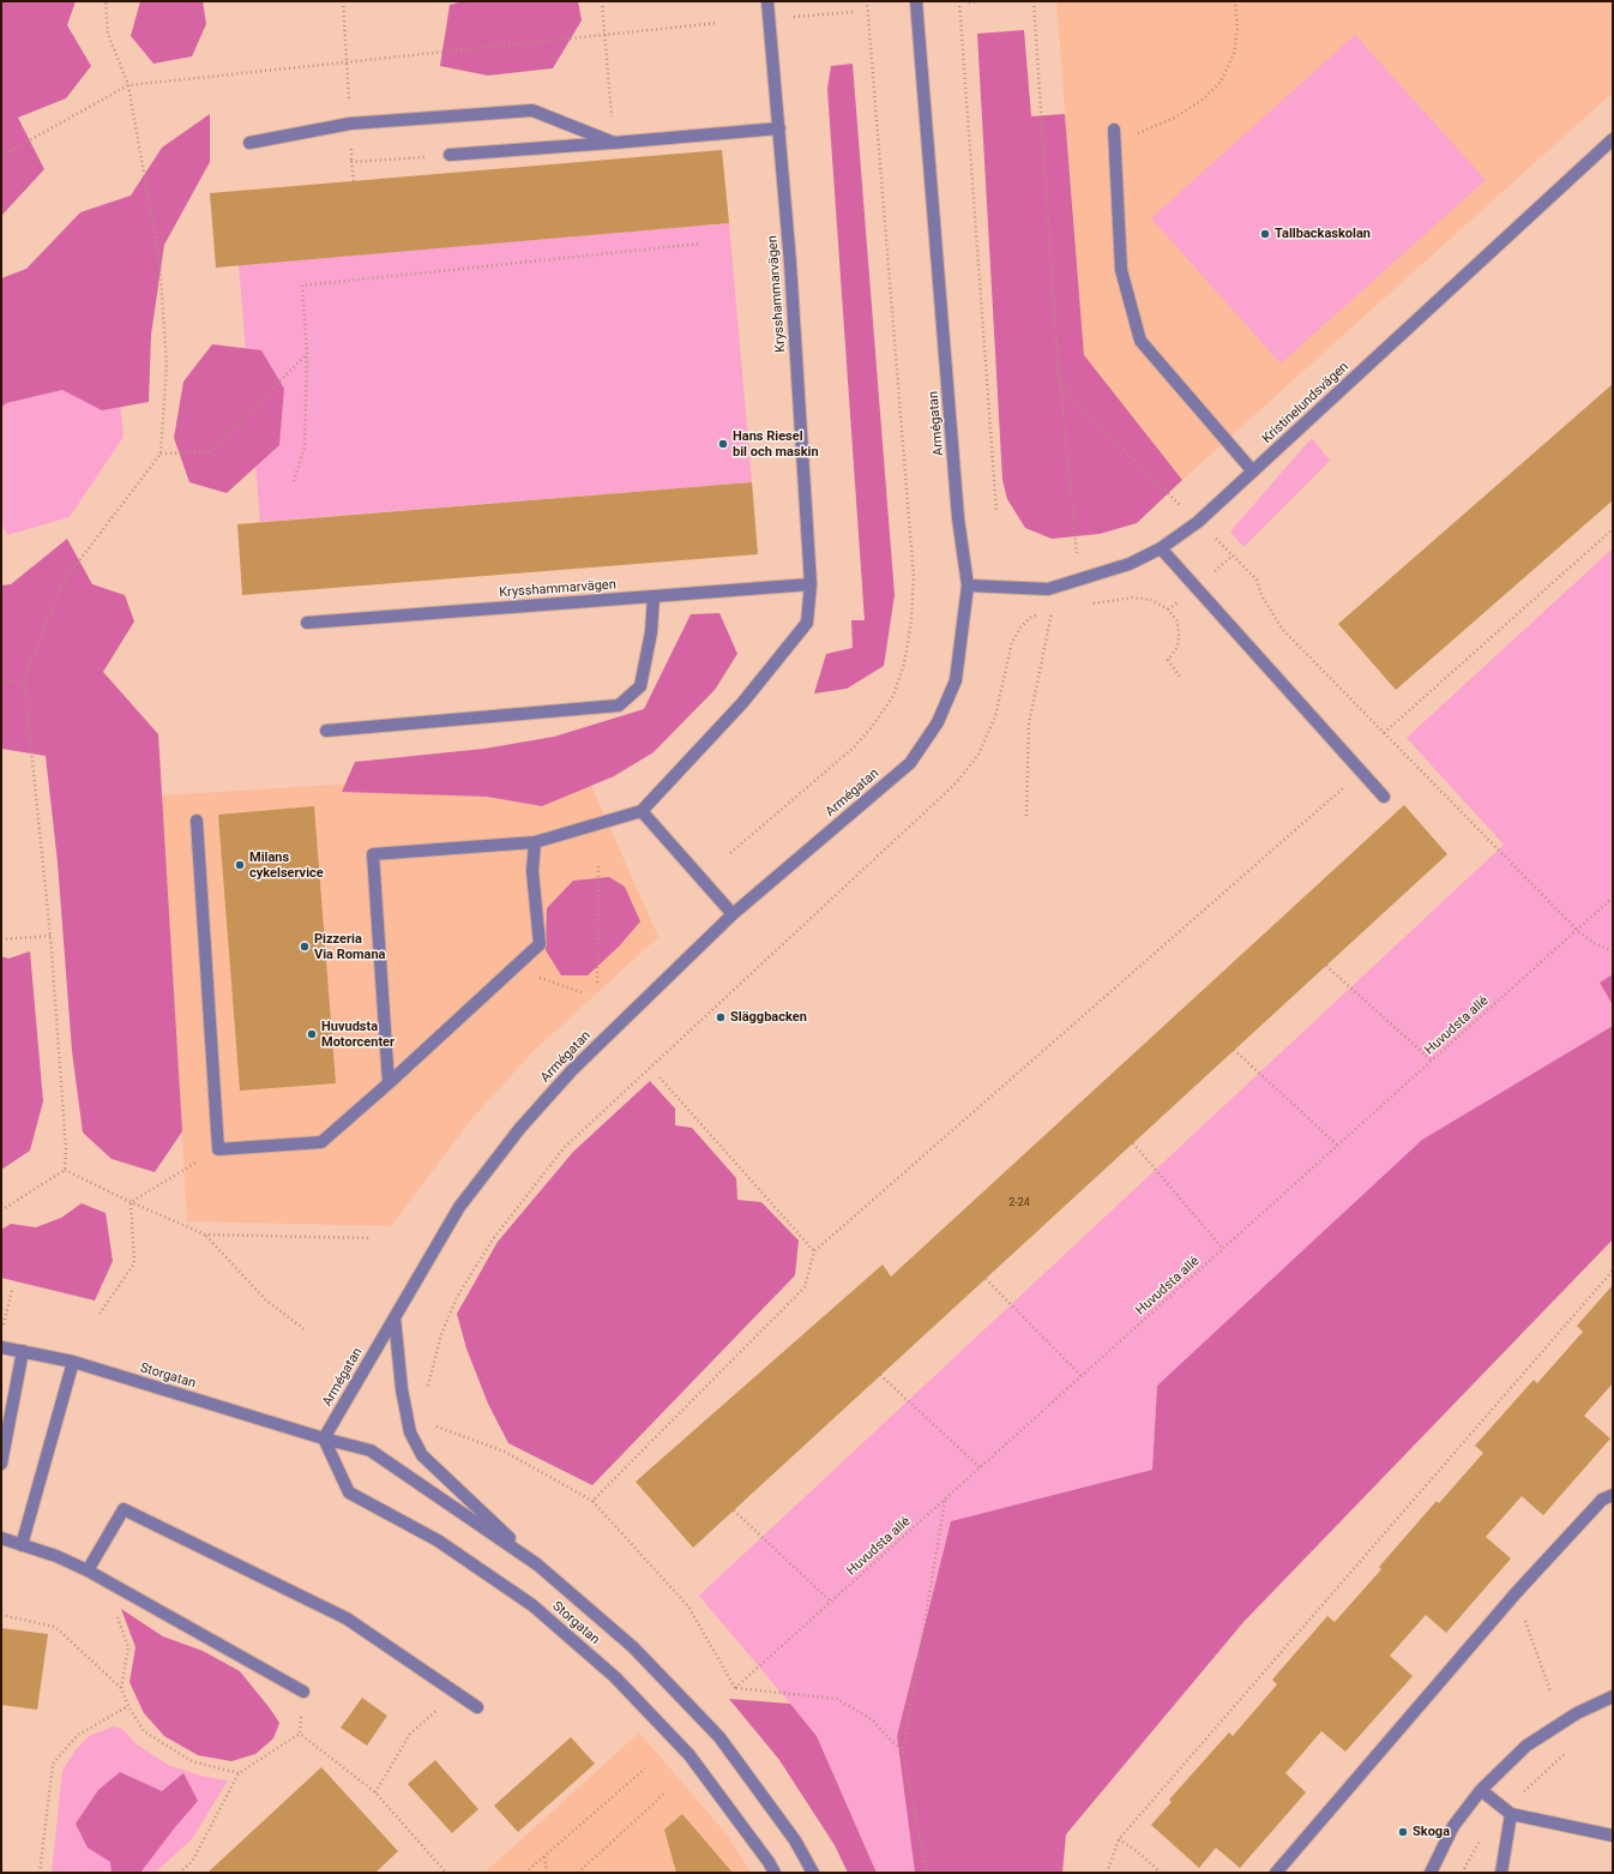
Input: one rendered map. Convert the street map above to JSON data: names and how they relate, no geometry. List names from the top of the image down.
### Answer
{
  "streets": {
    "street": [
      "Krysshammarvägen",
      "Kristinelundsvägen",
      "Armégatan",
      "Storgatan"
    ],
    "path": ["Huvudsta allé"]
  },
  "crossings": [
    ["Kristinelundsvägen", "Armégatan"],
    ["Armégatan", "Storgatan"]
  ],
  "places": [
    "Tallbackaskolan",
    "Hans Riesel bil och maskin",
    "Milans cykelservice",
    "Pizzeria Via Romana",
    "Släggbacken",
    "Huvudsta Motorcenter",
    "Skoga"
  ],
  "house_numbers": ["2-24"]
}
